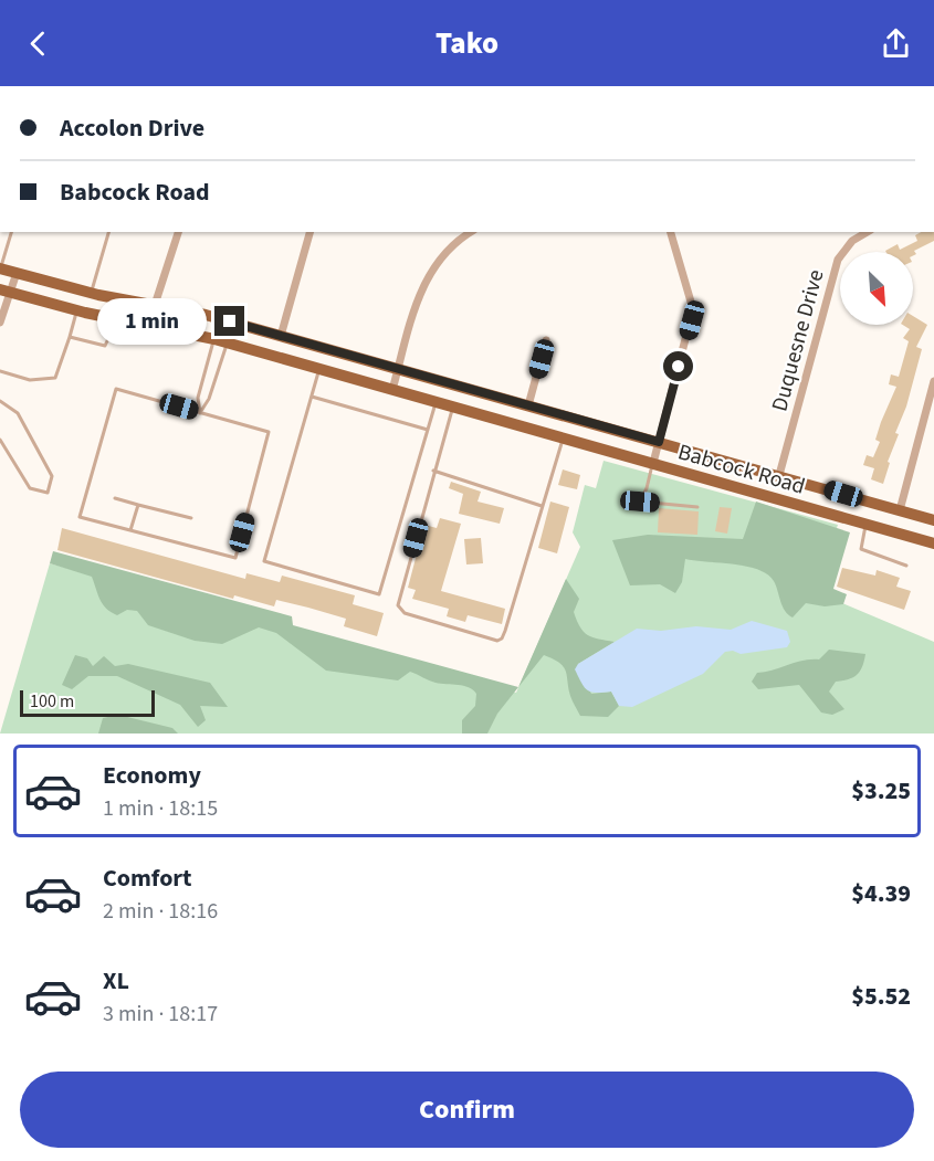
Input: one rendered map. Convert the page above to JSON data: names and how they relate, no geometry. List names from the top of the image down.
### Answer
{
  "streets": {
    "main road": ["Babcock Road"],
    "street": ["Duquesne Drive"]
  },
  "crossings": [
    ["Duquesne Drive", "Babcock Road"]
  ],
  "scale_bar": "100 m",
  "north": "bottom right",
  "page": {
    "header": "Tako",
    "banner": ["Accolon Drive", "Babcock Road"],
    "bubble": "1 min",
    "scale": "100 m",
    "list": [
      {
        "name": "Economy",
        "note": "1 min · 18:15",
        "value": "$3.25"
      },
      {
        "name": "Comfort",
        "note": "2 min · 18:16",
        "value": "$4.39"
      },
      {
        "name": "XL",
        "note": "3 min · 18:17",
        "value": "$5.52"
      }
    ],
    "buttons": "Confirm"
  }
}
